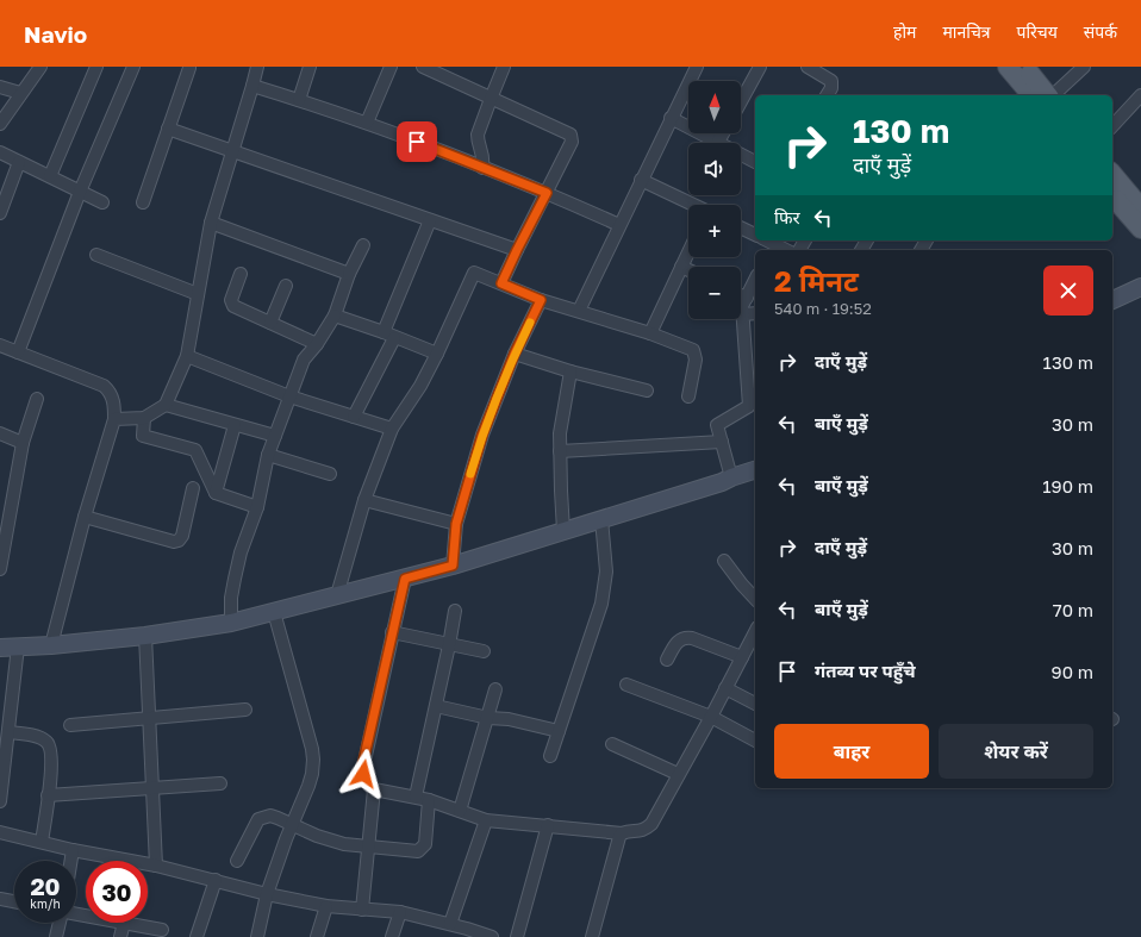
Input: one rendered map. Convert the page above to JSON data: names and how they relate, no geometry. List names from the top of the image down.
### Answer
{
  "north": "top",
  "page": {
    "header": "Navio",
    "nav": [
      "होम",
      "मानचित्र",
      "परिचय",
      "संपर्क"
    ],
    "map_buttons": ["+", "−"],
    "turn": ["130 m", "दाएँ मुड़ें"],
    "then": "फिर",
    "heading": ["2 मिनट", "540 m · 19:52"],
    "list": [
      {
        "name": "दाएँ मुड़ें",
        "value": "130 m"
      },
      {
        "name": "बाएँ मुड़ें",
        "value": "30 m"
      },
      {
        "name": "बाएँ मुड़ें",
        "value": "190 m"
      },
      {
        "name": "दाएँ मुड़ें",
        "value": "30 m"
      },
      {
        "name": "बाएँ मुड़ें",
        "value": "70 m"
      },
      {
        "name": "गंतव्य पर पहुँचे",
        "value": "90 m"
      }
    ],
    "buttons": ["बाहर", "शेयर करें"],
    "speed": "20 km/h",
    "limit": "30"
  }
}
